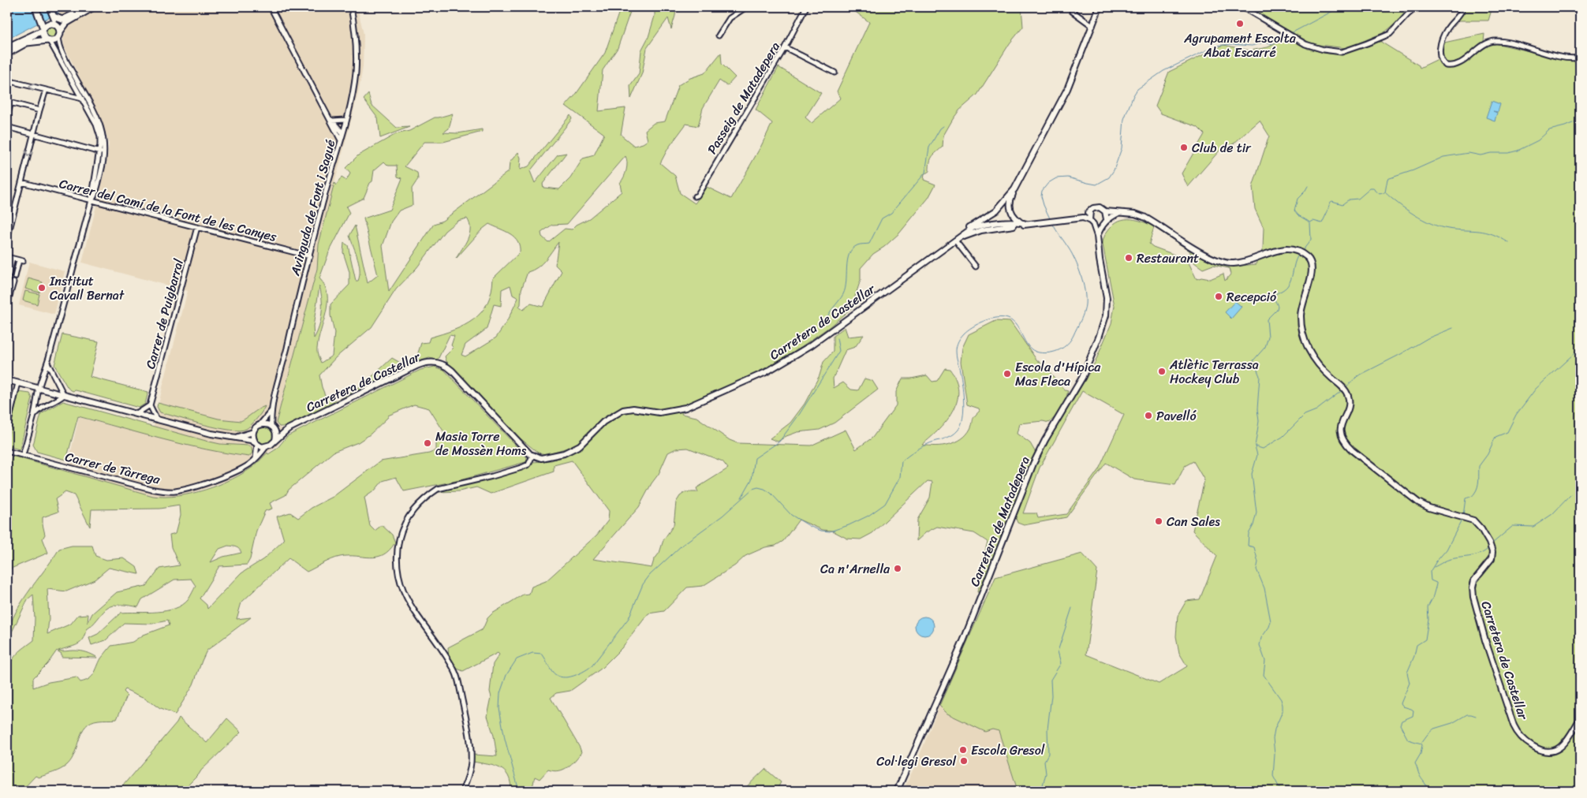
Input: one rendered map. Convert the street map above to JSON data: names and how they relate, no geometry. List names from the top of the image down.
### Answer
{
  "streets": {
    "street": [
      "Passeig de Matadepera",
      "Avinguda de Font i Sagué",
      "Carrer del Camí de la Font de les Canyes",
      "Carrer de Puigbarral",
      "Carretera de Castellar",
      "Carrer de Tàrrega",
      "Carretera de Matadepera"
    ]
  },
  "crossings": [
    ["Avinguda de Font i Sagué", "Carrer del Camí de la Font de les Canyes"],
    ["Avinguda de Font i Sagué", "Carretera de Castellar"],
    ["Avinguda de Font i Sagué", "Carrer de Tàrrega"],
    ["Carrer del Camí de la Font de les Canyes", "Carrer de Puigbarral"],
    ["Carretera de Castellar", "Carrer de Tàrrega"],
    ["Carretera de Castellar", "Carretera de Matadepera"]
  ],
  "places": [
    "Agrupament Escolta Abat Escarré",
    "Club de tir",
    "Restaurant",
    "Institut Cavall Bernat",
    "Recepció",
    "Atlètic Terrassa Hockey Club",
    "Escola d'Hípica Mas Fleca",
    "Pavelló",
    "Masia Torre de Mossèn Homs",
    "Can Sales",
    "Ca n'Arnella",
    "Escola Gresol",
    "Col·legi Gresol"
  ]
}
